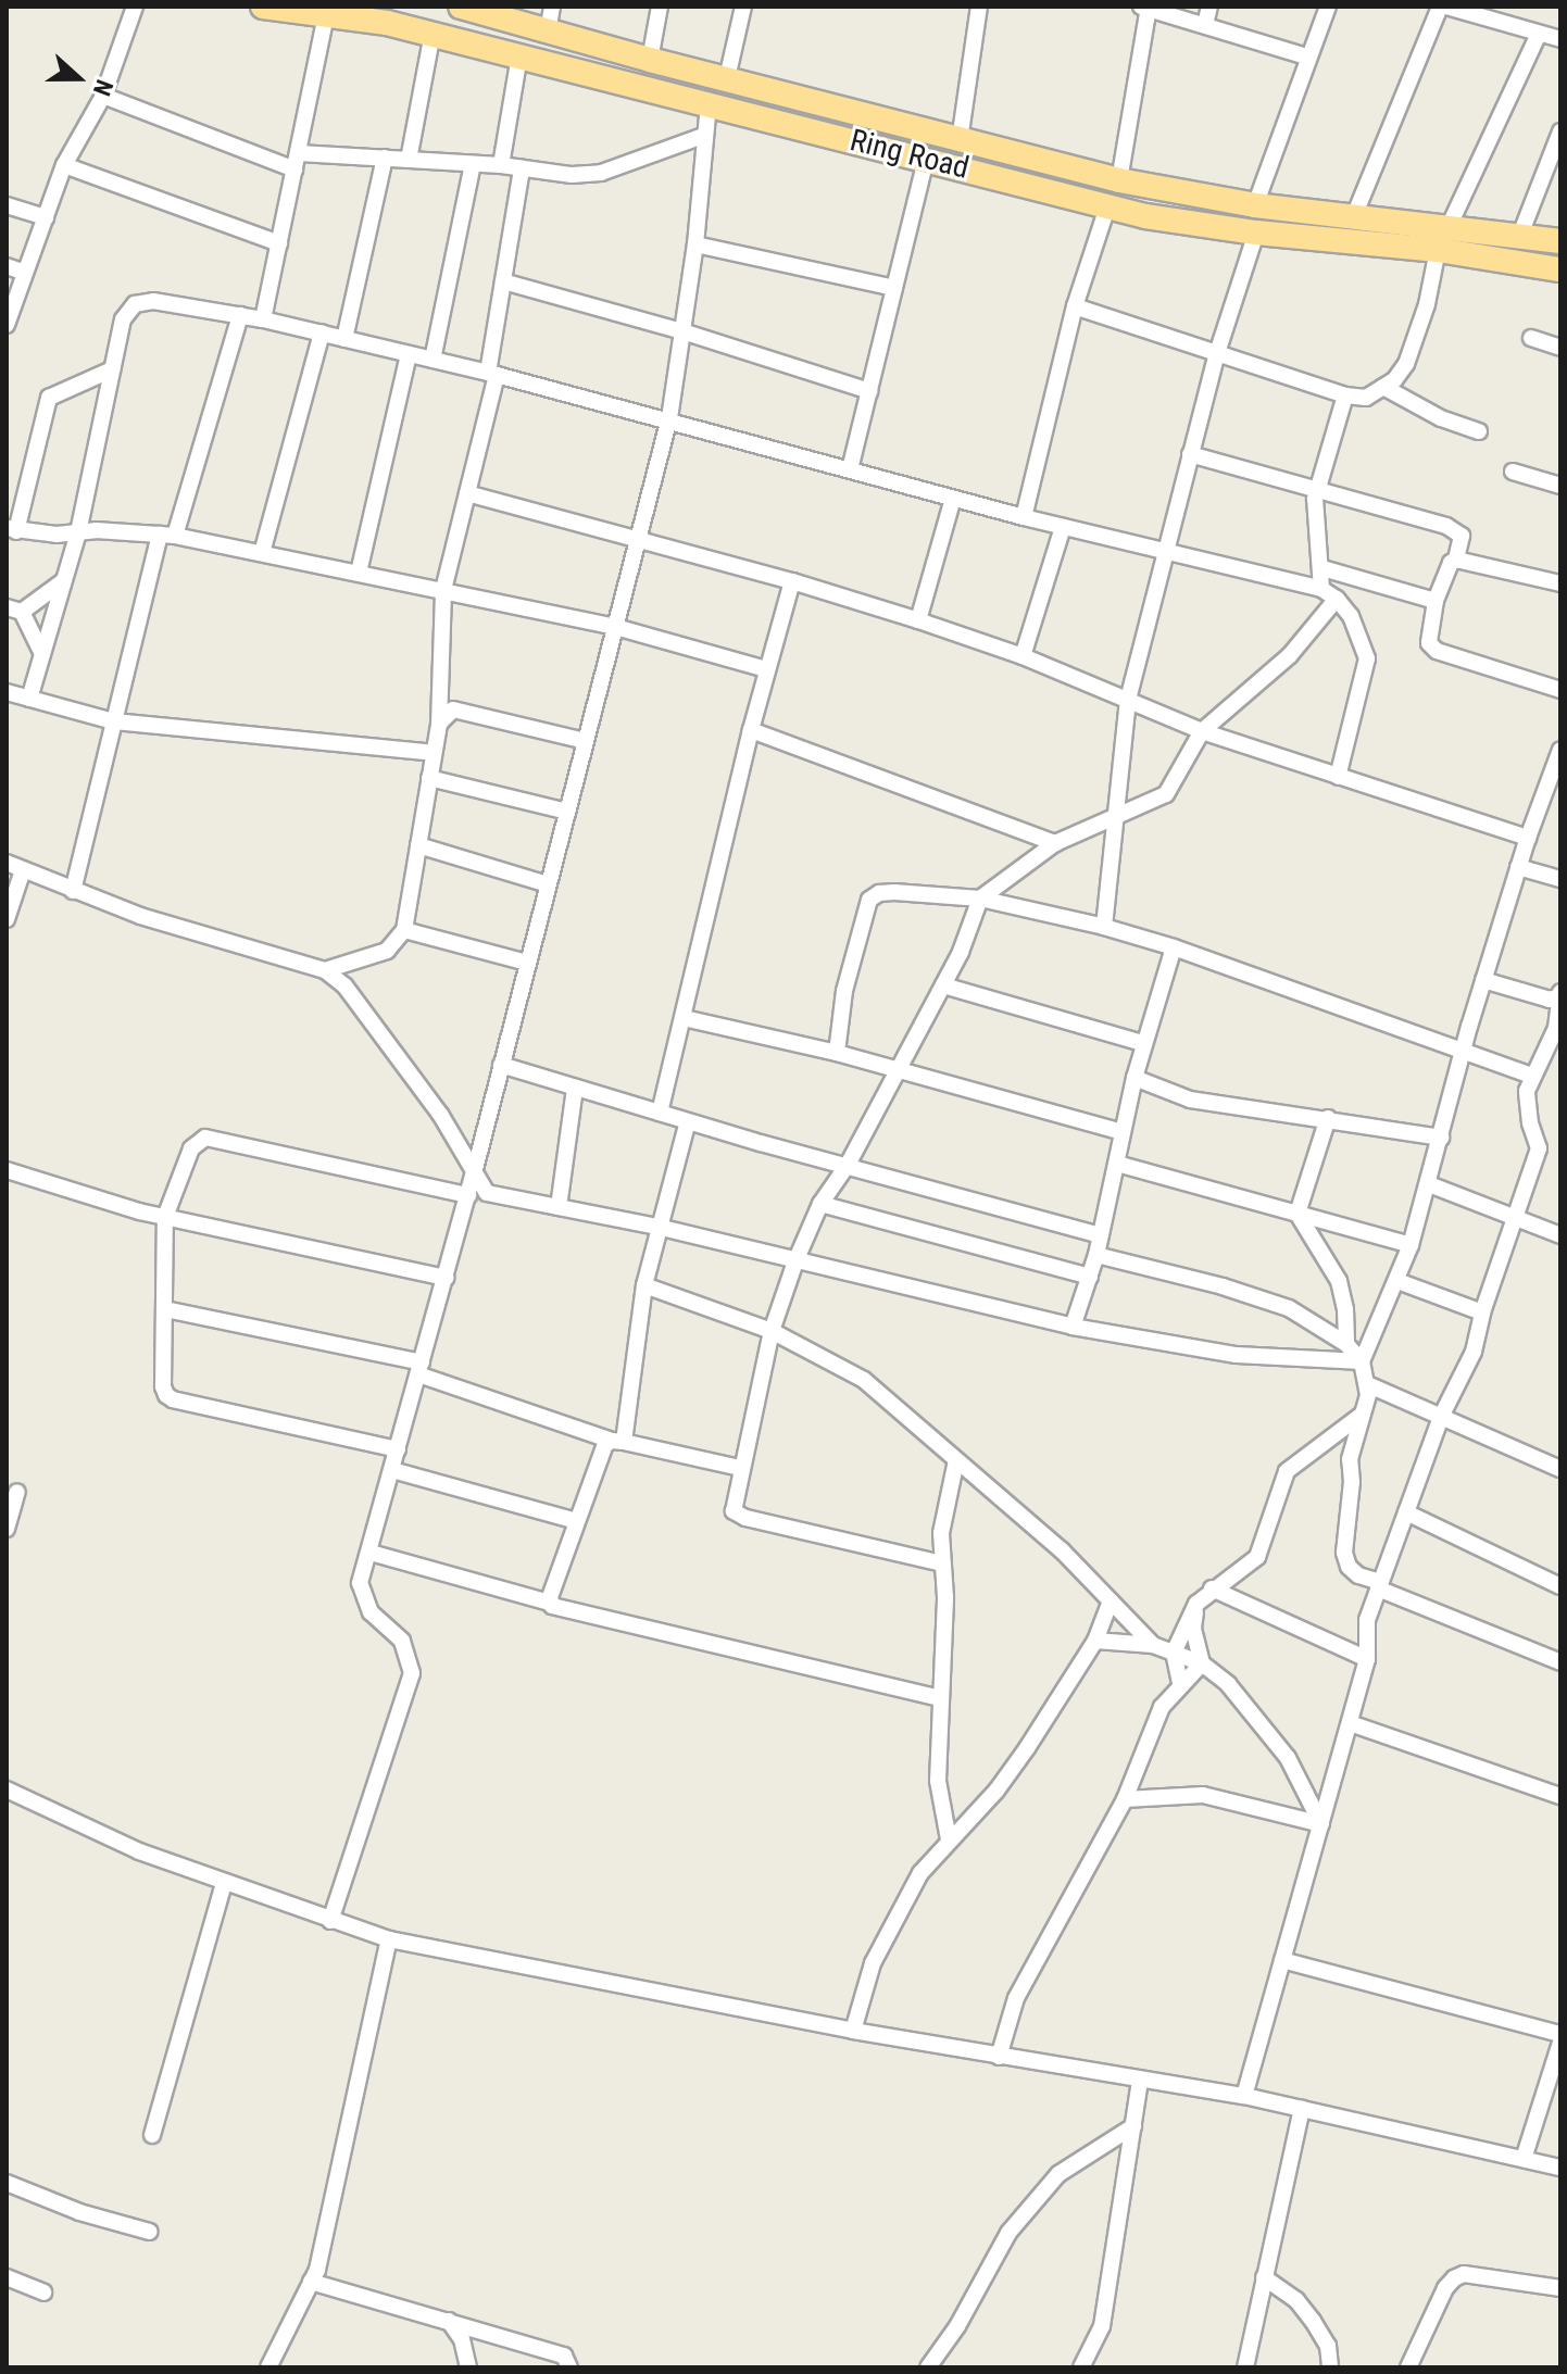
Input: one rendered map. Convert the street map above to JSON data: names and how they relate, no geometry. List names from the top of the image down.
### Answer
{
  "streets": {
    "main road": ["Ring Road"]
  },
  "north": "right"
}
